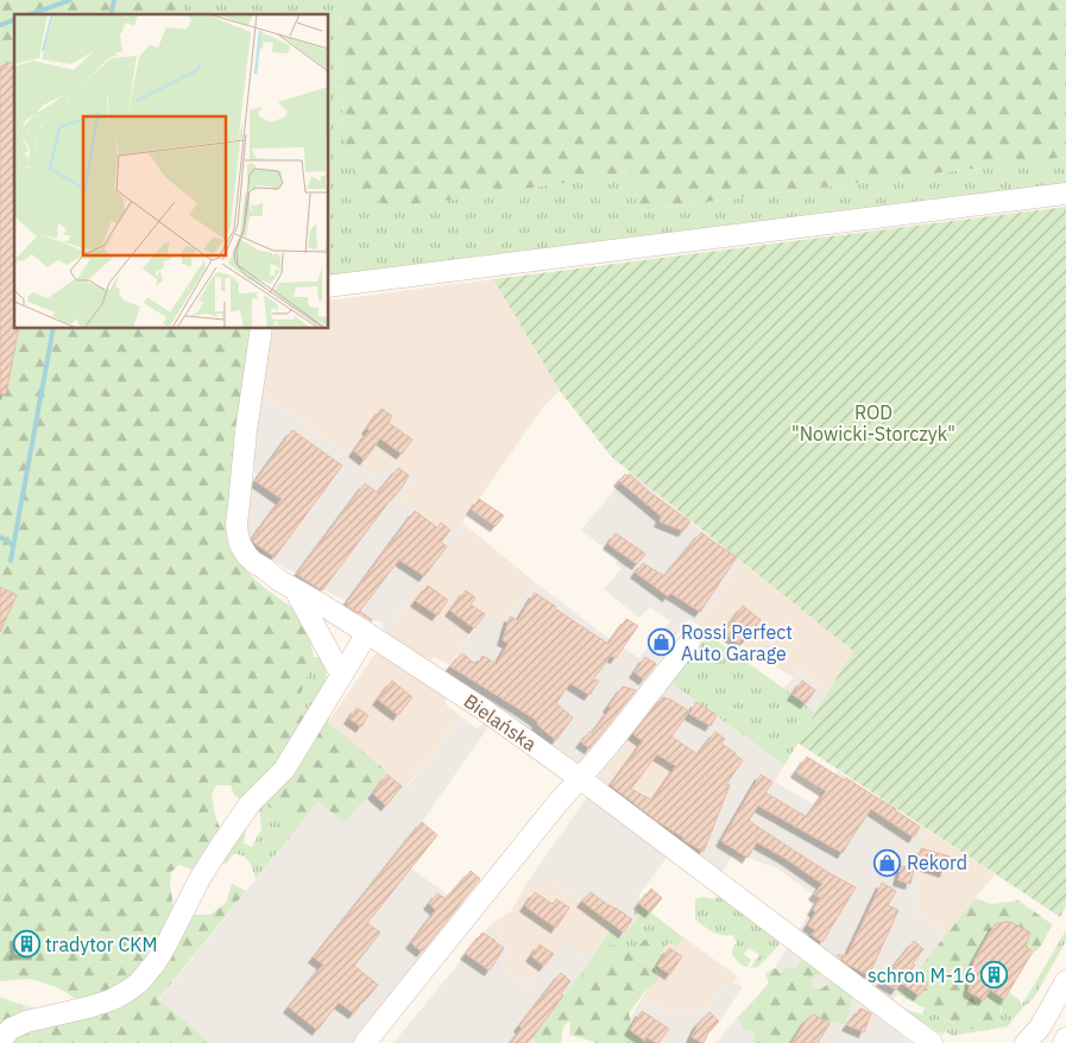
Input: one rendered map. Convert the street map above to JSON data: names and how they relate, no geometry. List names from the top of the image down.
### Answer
{
  "streets": {
    "street": ["Bielańska"]
  },
  "parks": ["ROD \"Nowicki-Storczyk\""],
  "places": {
    "shop": ["Rossi Perfect Auto Garage", "Rekord"],
    "building": ["tradytor CKM", "schron M-16"]
  }
}
